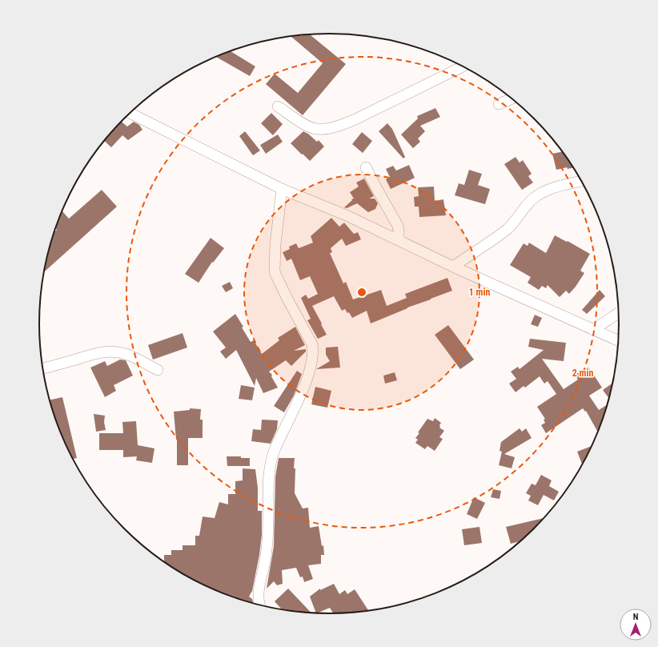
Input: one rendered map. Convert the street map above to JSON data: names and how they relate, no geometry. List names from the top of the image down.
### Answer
{
  "north": "top",
  "rings": ["1 min", "2 min"]
}
